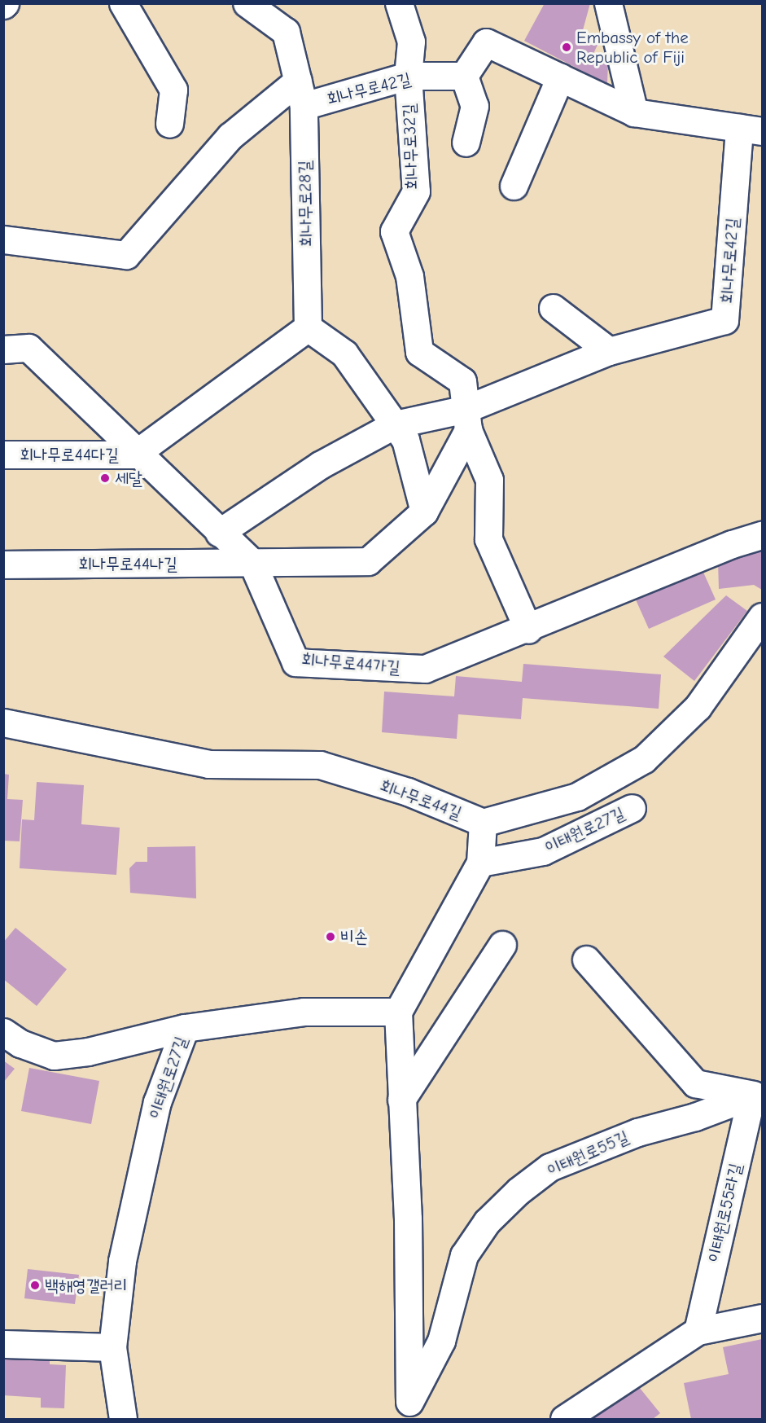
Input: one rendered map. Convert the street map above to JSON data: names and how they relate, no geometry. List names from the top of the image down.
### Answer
{
  "streets": {
    "street": [
      "회나무로42길",
      "회나무로32길",
      "회나무로28길",
      "회나무로44다길",
      "회나무로44나길",
      "회나무로44가길",
      "회나무로44길",
      "이태원로27길",
      "이태원로55길",
      "이태원로55라길"
    ]
  },
  "crossings": [
    ["회나무로42길", "회나무로32길"],
    ["회나무로42길", "회나무로28길"],
    ["회나무로32길", "회나무로44가길"],
    ["회나무로44다길", "회나무로44가길"],
    ["회나무로44나길", "회나무로44가길"],
    ["이태원로27길", "이태원로55길"],
    ["이태원로55길", "이태원로55라길"]
  ],
  "places": [
    "Embassy of the Republic of Fiji",
    "세달",
    "비손",
    "백해영갤러리"
  ]
}
